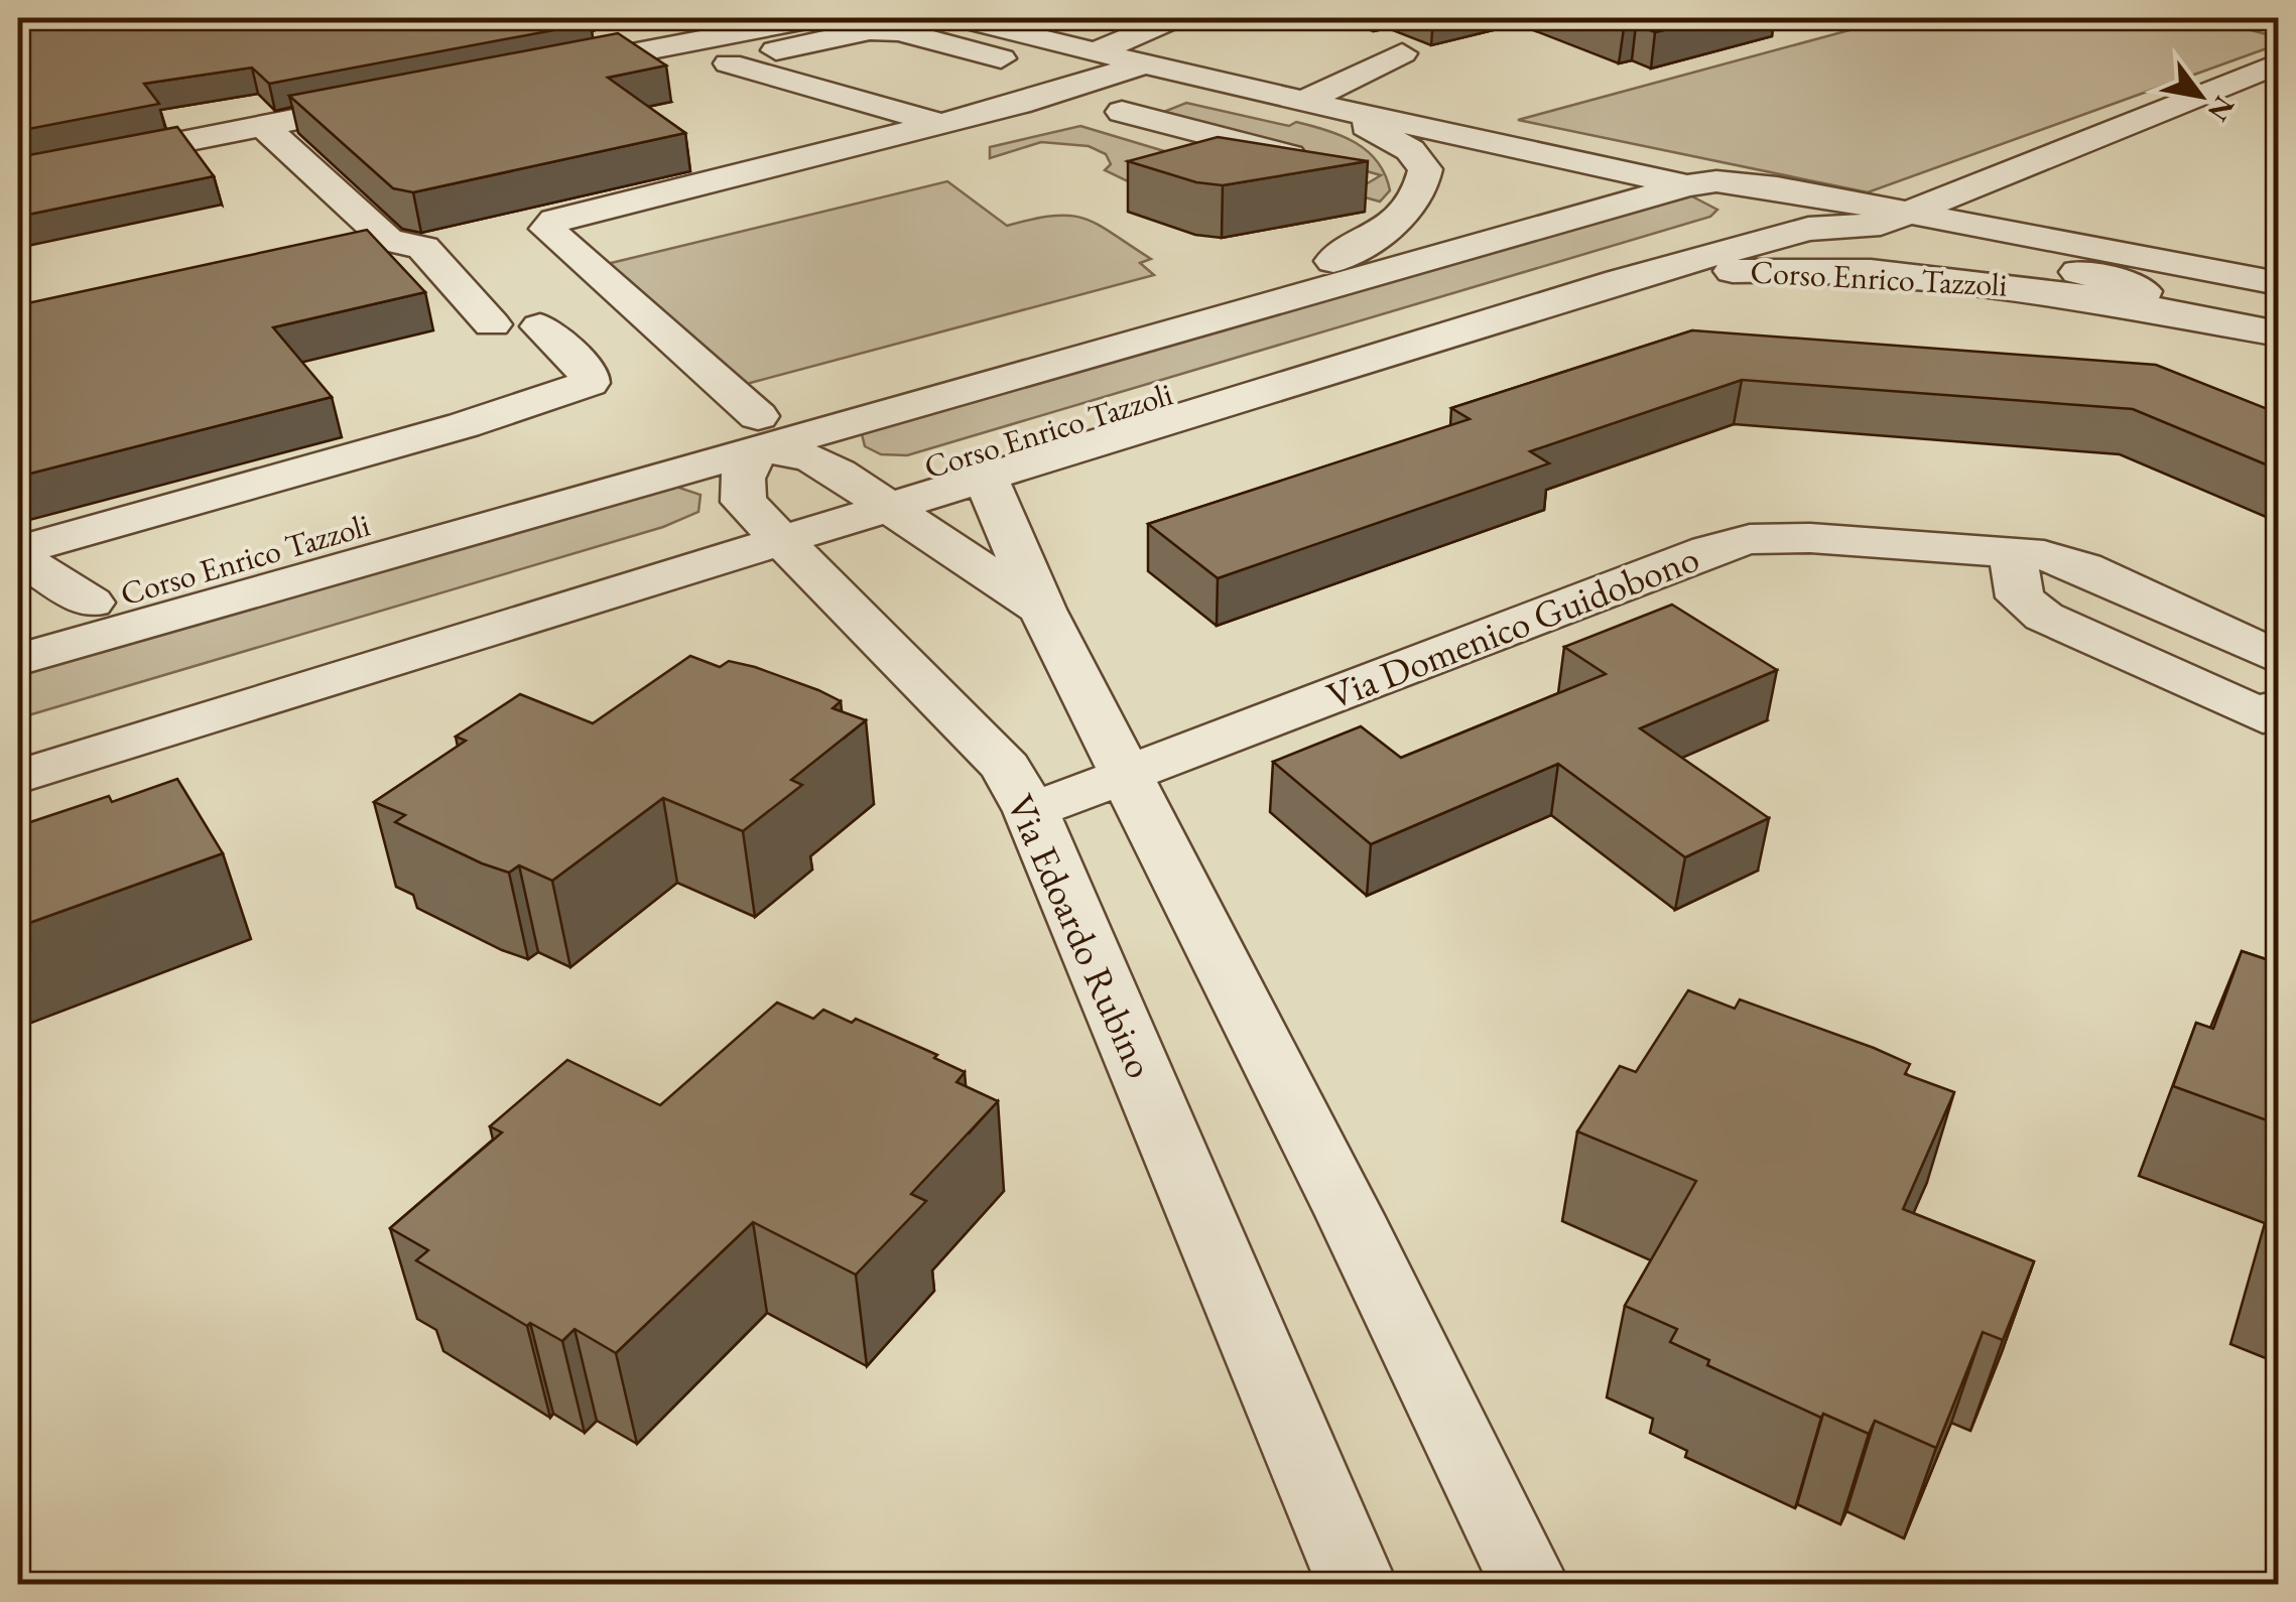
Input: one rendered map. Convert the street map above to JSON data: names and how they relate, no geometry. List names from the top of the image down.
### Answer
{
  "streets": {
    "street": ["Corso Enrico Tazzoli", "Via Domenico Guidobono", "Via Edoardo Rubino"]
  },
  "crossings": [
    ["Corso Enrico Tazzoli", "Via Edoardo Rubino"],
    ["Via Domenico Guidobono", "Via Edoardo Rubino"]
  ],
  "north": "bottom right"
}
